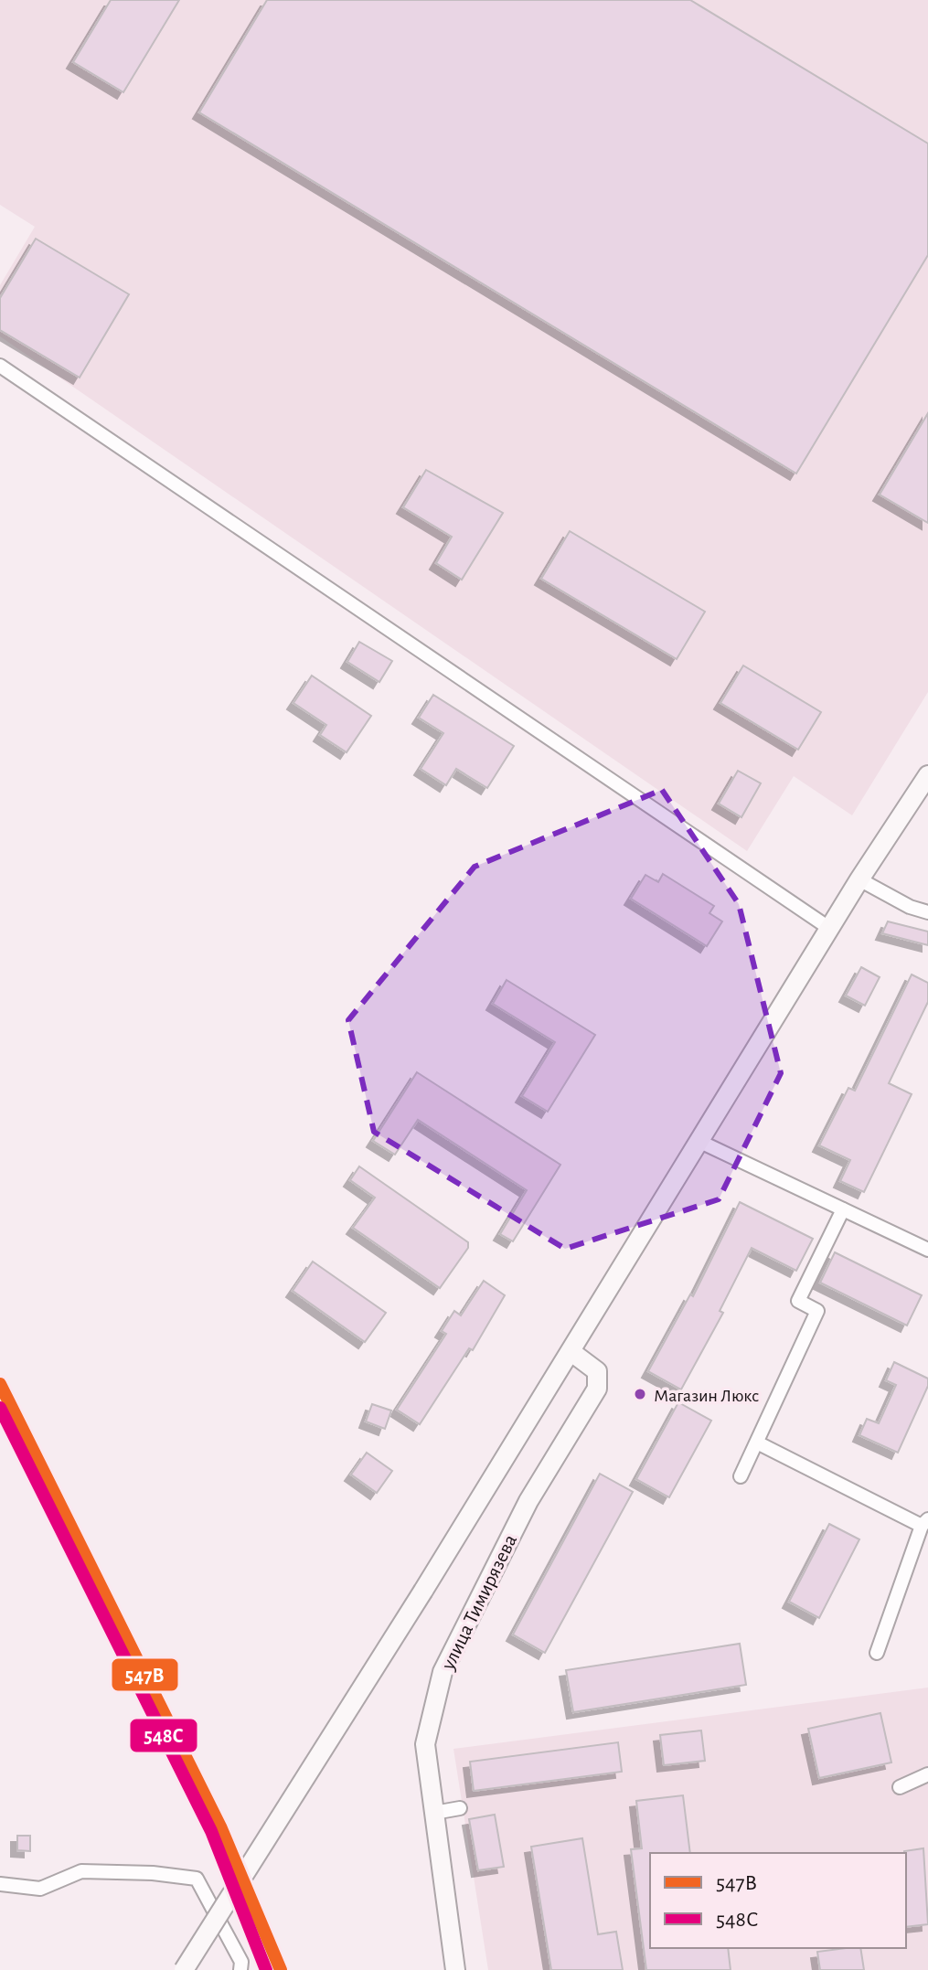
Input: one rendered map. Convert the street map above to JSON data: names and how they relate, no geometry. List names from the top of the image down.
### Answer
{
  "streets": {
    "main road": ["улица Тимирязева"]
  },
  "places": ["Магазин Люкс"],
  "lines": ["transit line 547В", "transit line 548С"],
  "legend": ["547В", "548С"]
}
